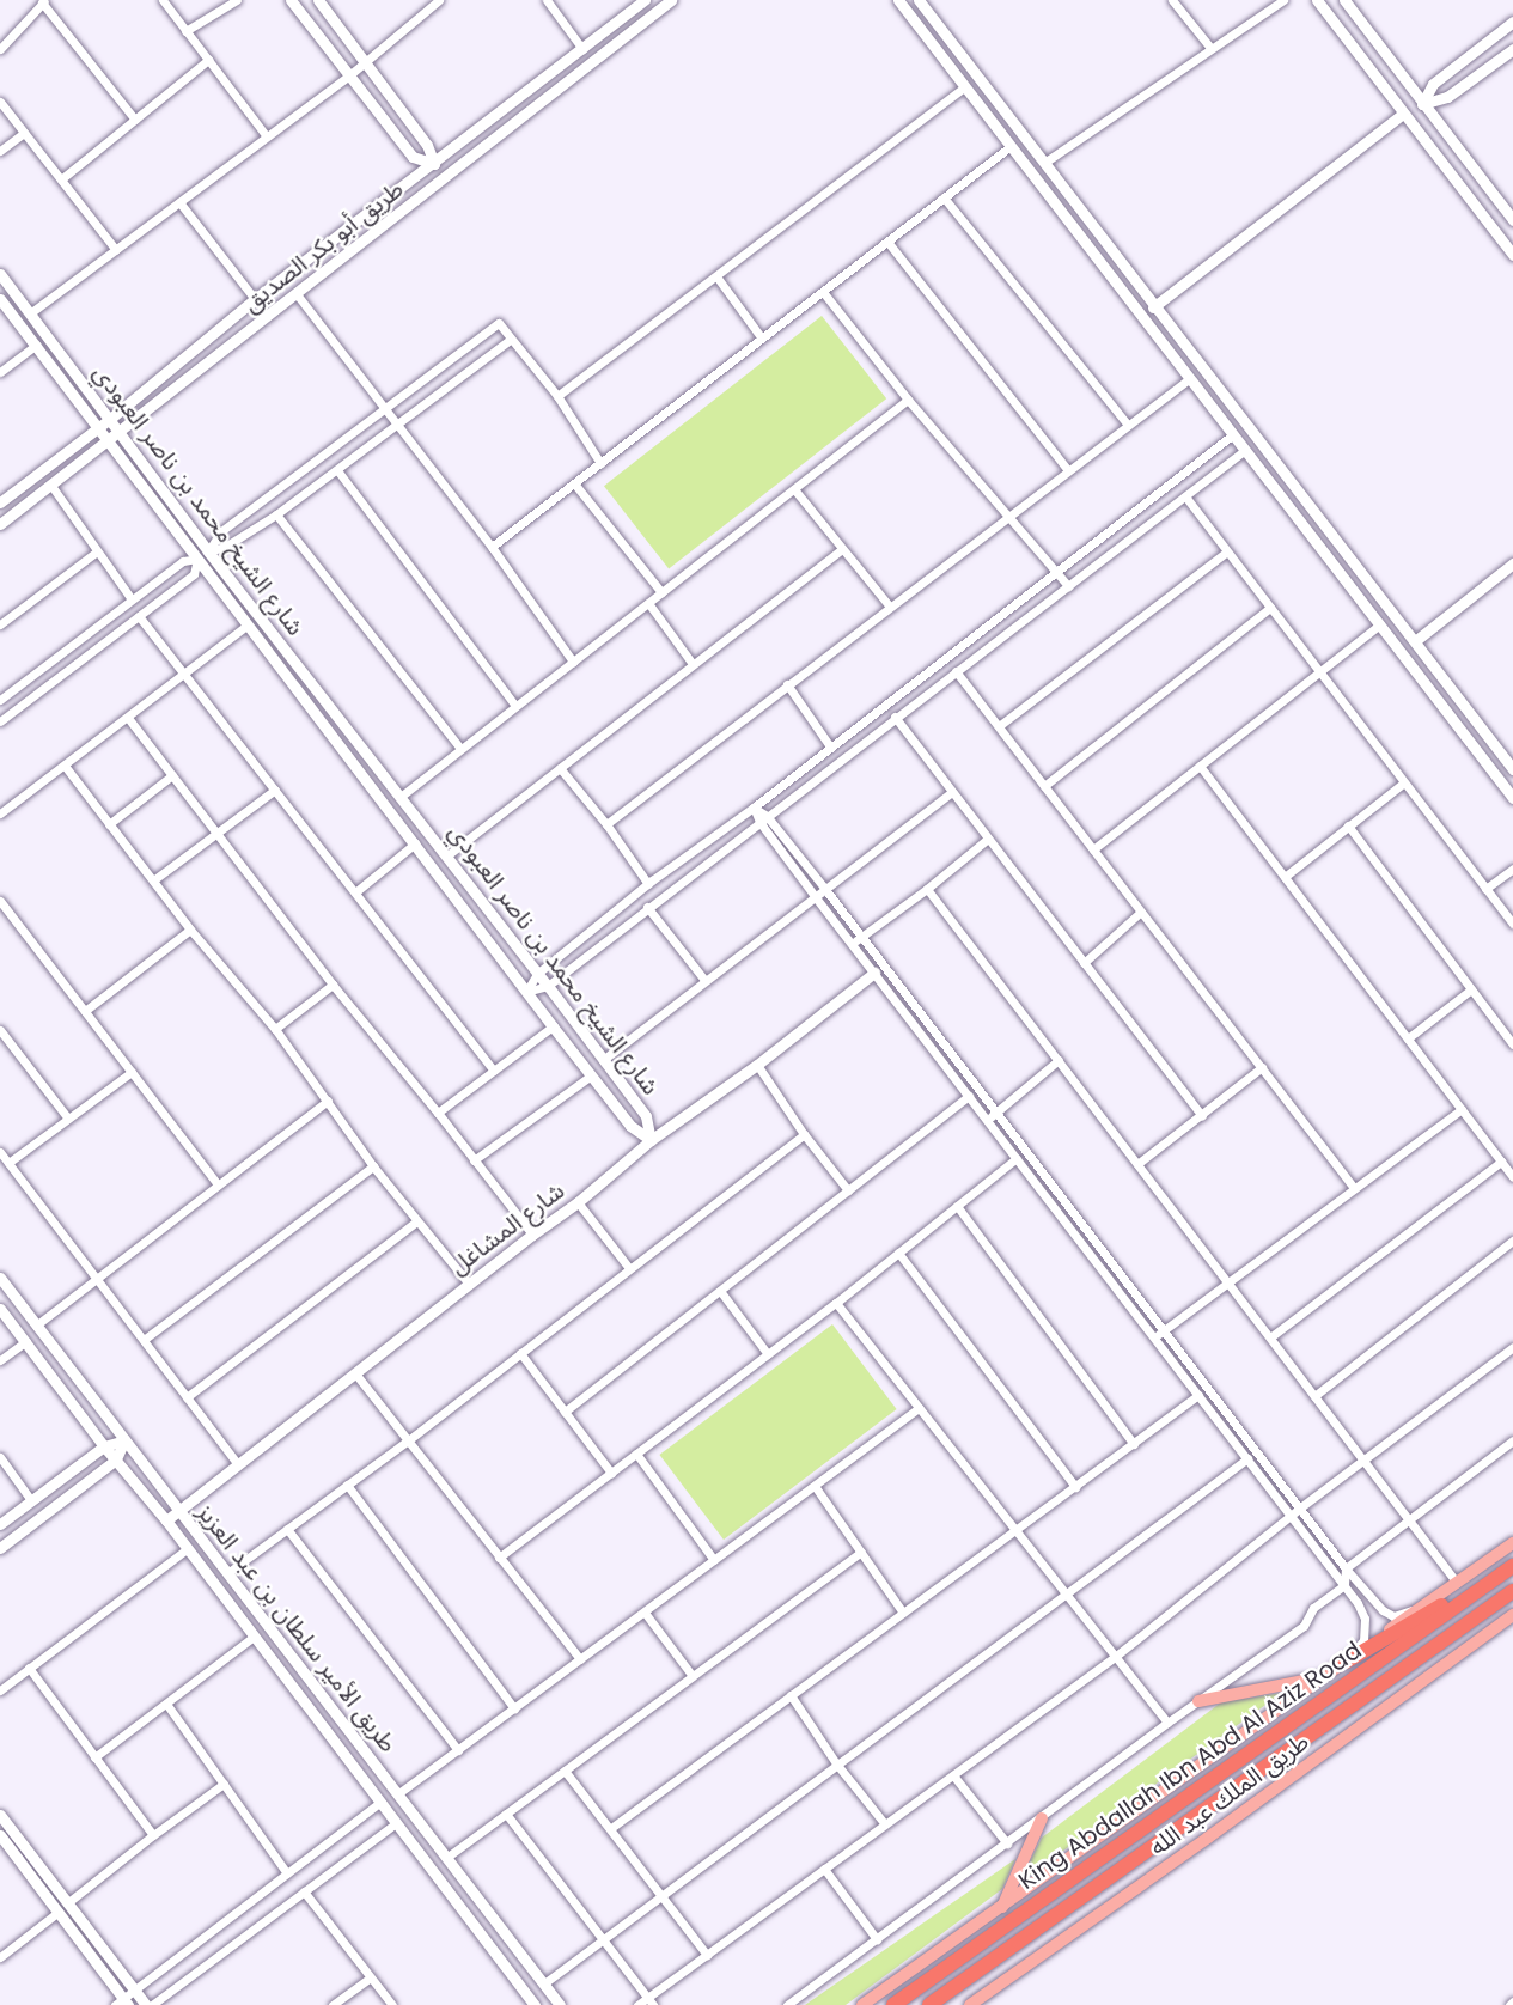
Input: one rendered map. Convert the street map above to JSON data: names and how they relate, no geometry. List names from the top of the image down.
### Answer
{
  "streets": {
    "highway": ["King Abdallah Ibn Abd Al Aziz Road"],
    "main road": ["طريق الملك عبد الله"],
    "street": [
      "طريق أبو بكر الصديق",
      "شارع الشيخ محمد بن ناصر العبودي",
      "شارع المشاغل",
      "طريق الأمير سلطان بن عبد العزيز"
    ]
  },
  "crossings": [
    ["طريق أبو بكر الصديق", "شارع الشيخ محمد بن ناصر العبودي"],
    ["شارع الشيخ محمد بن ناصر العبودي", "شارع المشاغل"],
    ["شارع المشاغل", "طريق الأمير سلطان بن عبد العزيز"]
  ]
}
